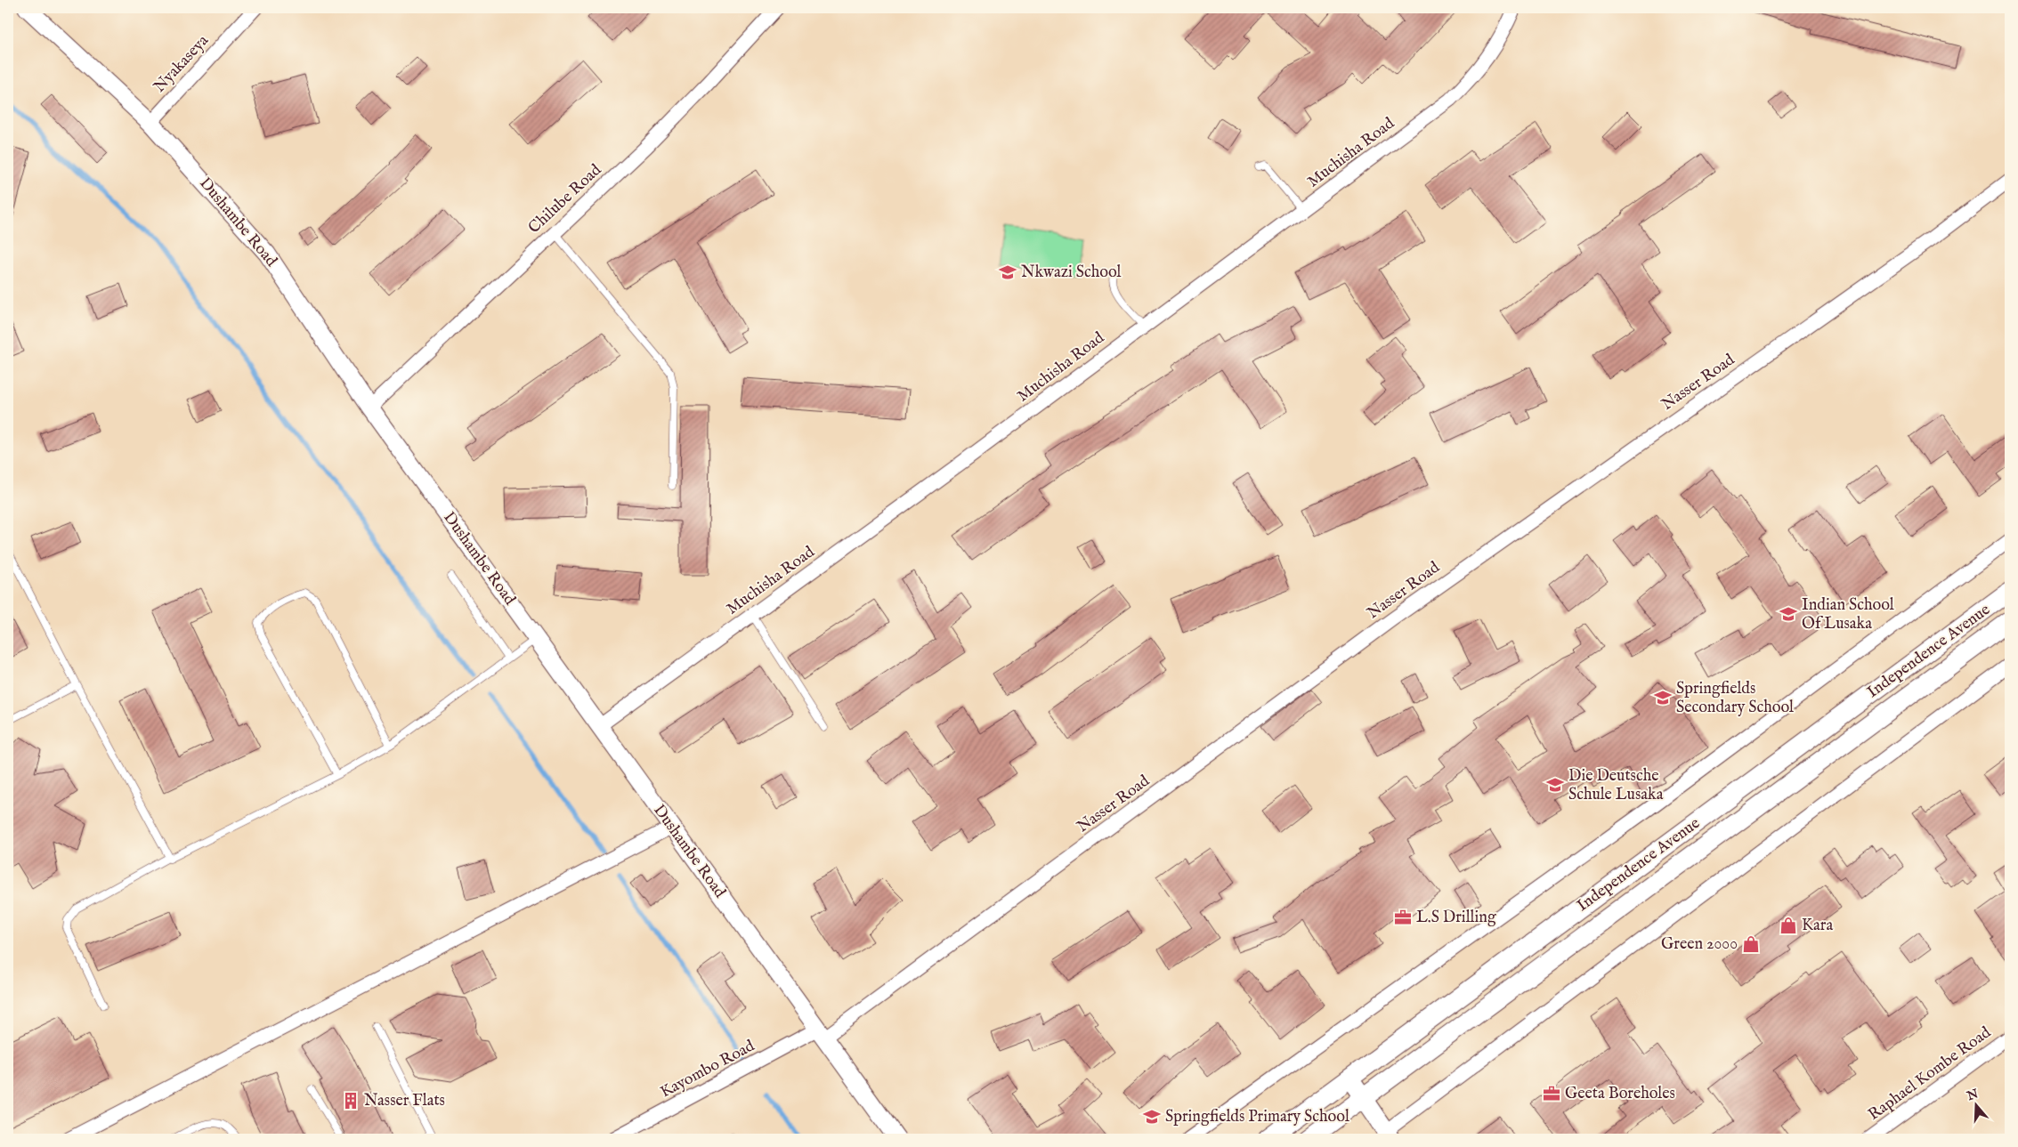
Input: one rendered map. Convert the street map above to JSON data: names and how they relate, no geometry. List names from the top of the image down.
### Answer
{
  "streets": {
    "main road": ["Independence Avenue"],
    "street": [
      "Nyakaseya",
      "Muchisha Road",
      "Chilube Road",
      "Dushambe Road",
      "Nasser Road",
      "Kayombo Road",
      "Raphael Kombe Road"
    ]
  },
  "crossings": [
    ["Nyakaseya", "Dushambe Road"],
    ["Muchisha Road", "Dushambe Road"],
    ["Chilube Road", "Dushambe Road"],
    ["Dushambe Road", "Nasser Road"],
    ["Dushambe Road", "Kayombo Road"],
    ["Nasser Road", "Kayombo Road"]
  ],
  "places": {
    "school or university": [
      "Nkwazi School",
      "Indian School Of Lusaka",
      "Springfields Secondary School",
      "Die Deutsche Schule Lusaka",
      "Springfields Primary School"
    ],
    "office": ["L.S Drilling", "Geeta Boreholes"],
    "shop": ["Kara", "Green 2000"],
    "building": ["Nasser Flats"]
  },
  "north": "top"
}
